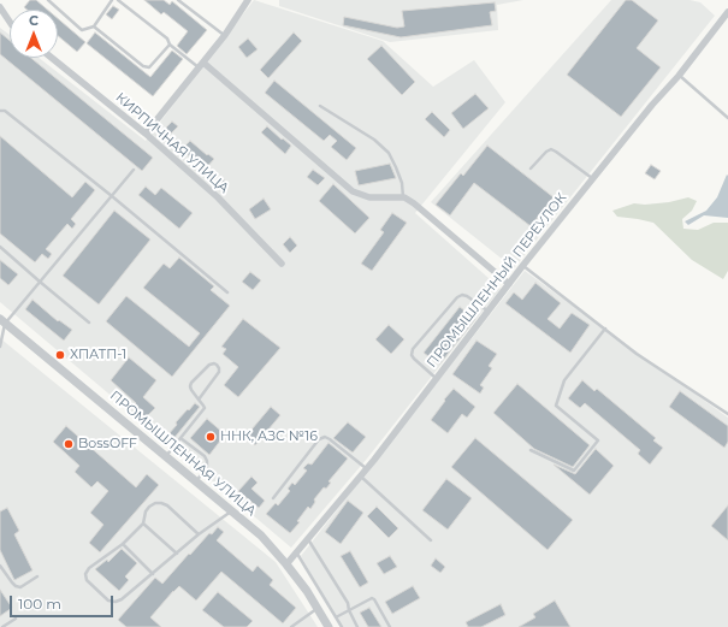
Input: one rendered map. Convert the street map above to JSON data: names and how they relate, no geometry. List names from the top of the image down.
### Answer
{
  "streets": {
    "street": ["КИРПИЧНАЯ УЛИЦА", "ПРОМЫШЛЕННЫЙ ПЕРЕУЛОК", "ПРОМЫШЛЕННАЯ УЛИЦА"]
  },
  "crossings": [
    ["ПРОМЫШЛЕННЫЙ ПЕРЕУЛОК", "ПРОМЫШЛЕННАЯ УЛИЦА"]
  ],
  "places": ["ХПАТП-1", "ННК, АЗС №16", "BossOFF"],
  "scale_bar": "100 m",
  "north": "top"
}
